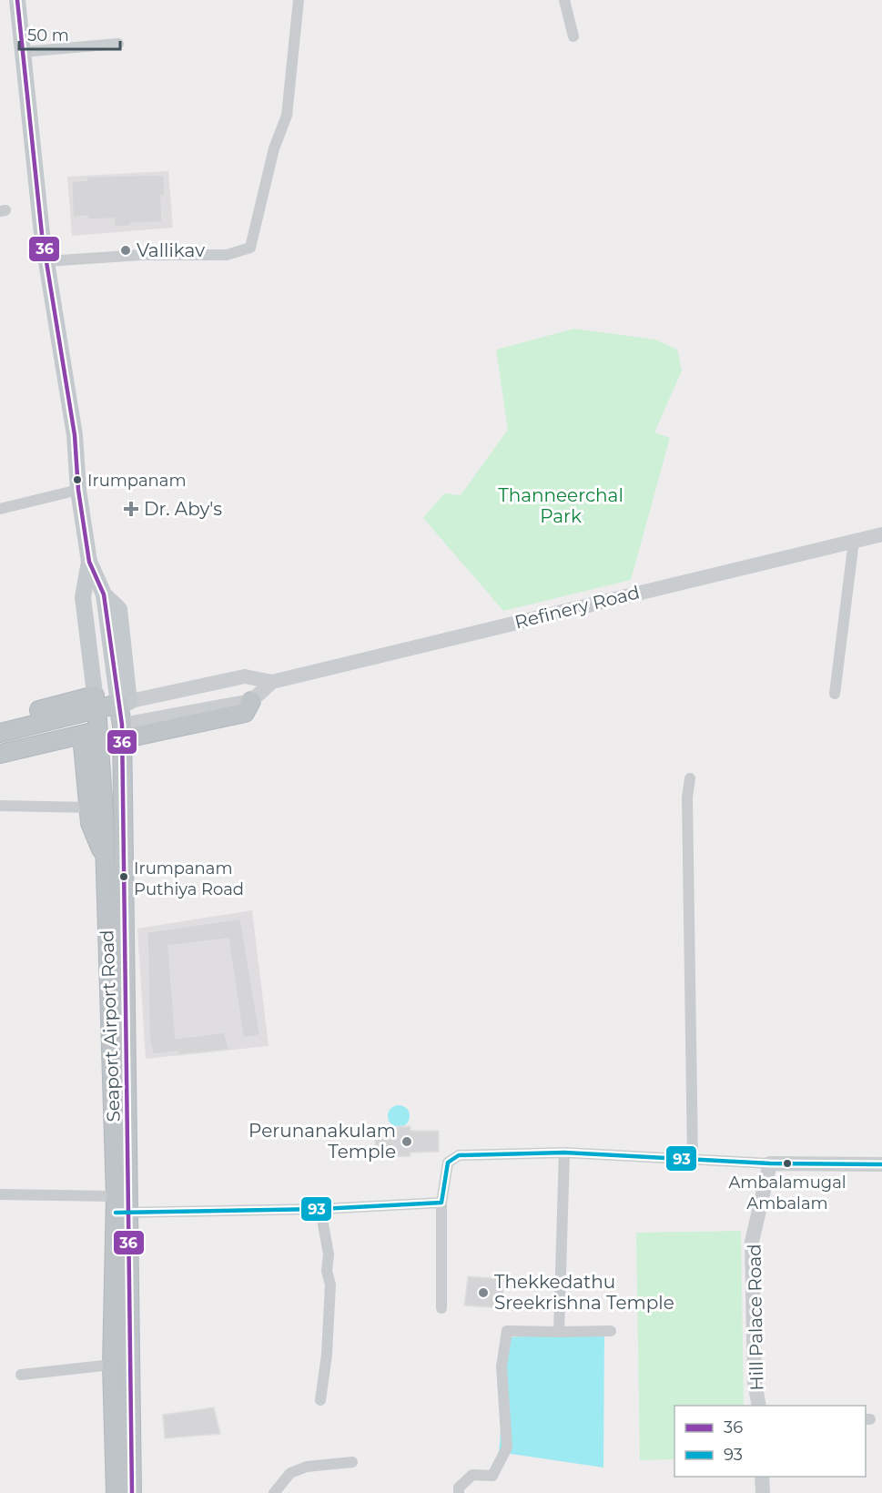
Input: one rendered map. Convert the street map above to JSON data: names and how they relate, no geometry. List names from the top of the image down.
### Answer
{
  "streets": {
    "highway": ["Refinery Road", "Seaport Airport Road"],
    "main road": ["Hill Palace Road"]
  },
  "crossings": [
    ["Refinery Road", "Seaport Airport Road"]
  ],
  "parks": ["Thanneerchal Park"],
  "places": {
    "other": [
      "Vallikav",
      "Irumpanam",
      "Irumpanam Puthiya Road",
      "Perunanakulam Temple",
      "Ambalamugal Ambalam",
      "Thekkedathu Sreekrishna Temple"
    ],
    "health": ["Dr. Aby's"]
  },
  "lines": ["transit line 36", "transit line 93"],
  "legend": ["36", "93"],
  "scale_bar": "50 m"
}
